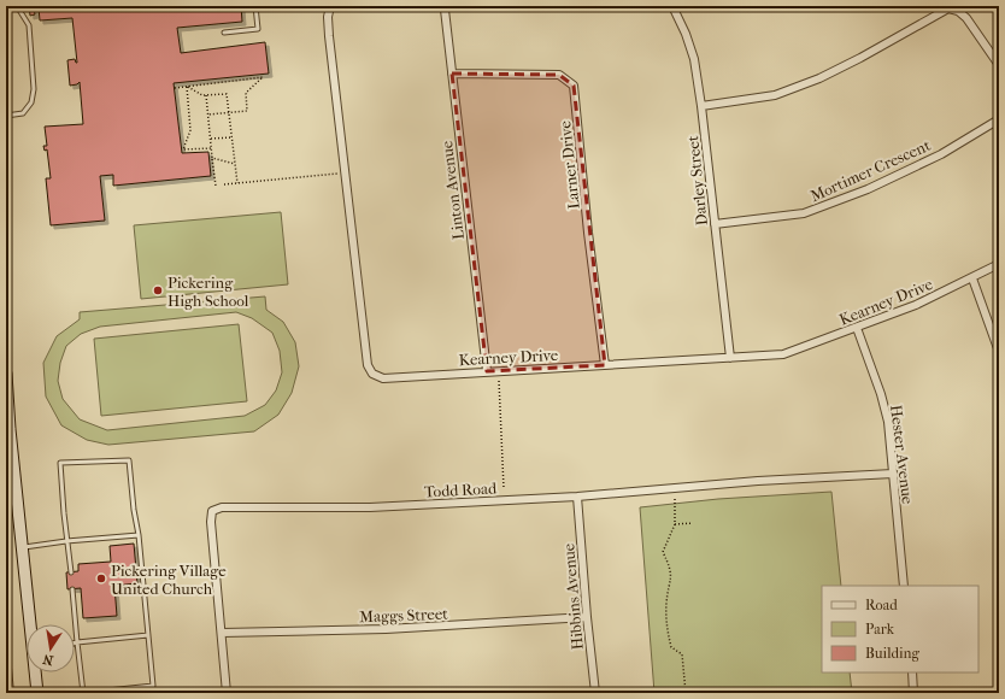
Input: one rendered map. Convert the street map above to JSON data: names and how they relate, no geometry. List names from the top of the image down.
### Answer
{
  "streets": {
    "street": [
      "Larner Drive",
      "Mortimer Crescent",
      "Darley Street",
      "Linton Avenue",
      "Kearney Drive",
      "Hester Avenue",
      "Todd Road",
      "Hibbins Avenue",
      "Maggs Street"
    ]
  },
  "crossings": [
    ["Larner Drive", "Linton Avenue"],
    ["Larner Drive", "Kearney Drive"],
    ["Mortimer Crescent", "Darley Street"],
    ["Darley Street", "Kearney Drive"],
    ["Linton Avenue", "Kearney Drive"],
    ["Kearney Drive", "Hester Avenue"],
    ["Hester Avenue", "Todd Road"],
    ["Todd Road", "Hibbins Avenue"],
    ["Todd Road", "Maggs Street"],
    ["Hibbins Avenue", "Maggs Street"]
  ],
  "places": ["Pickering High School", "Pickering Village United Church"],
  "legend": ["Road", "Park", "Building"],
  "north": "bottom"
}
